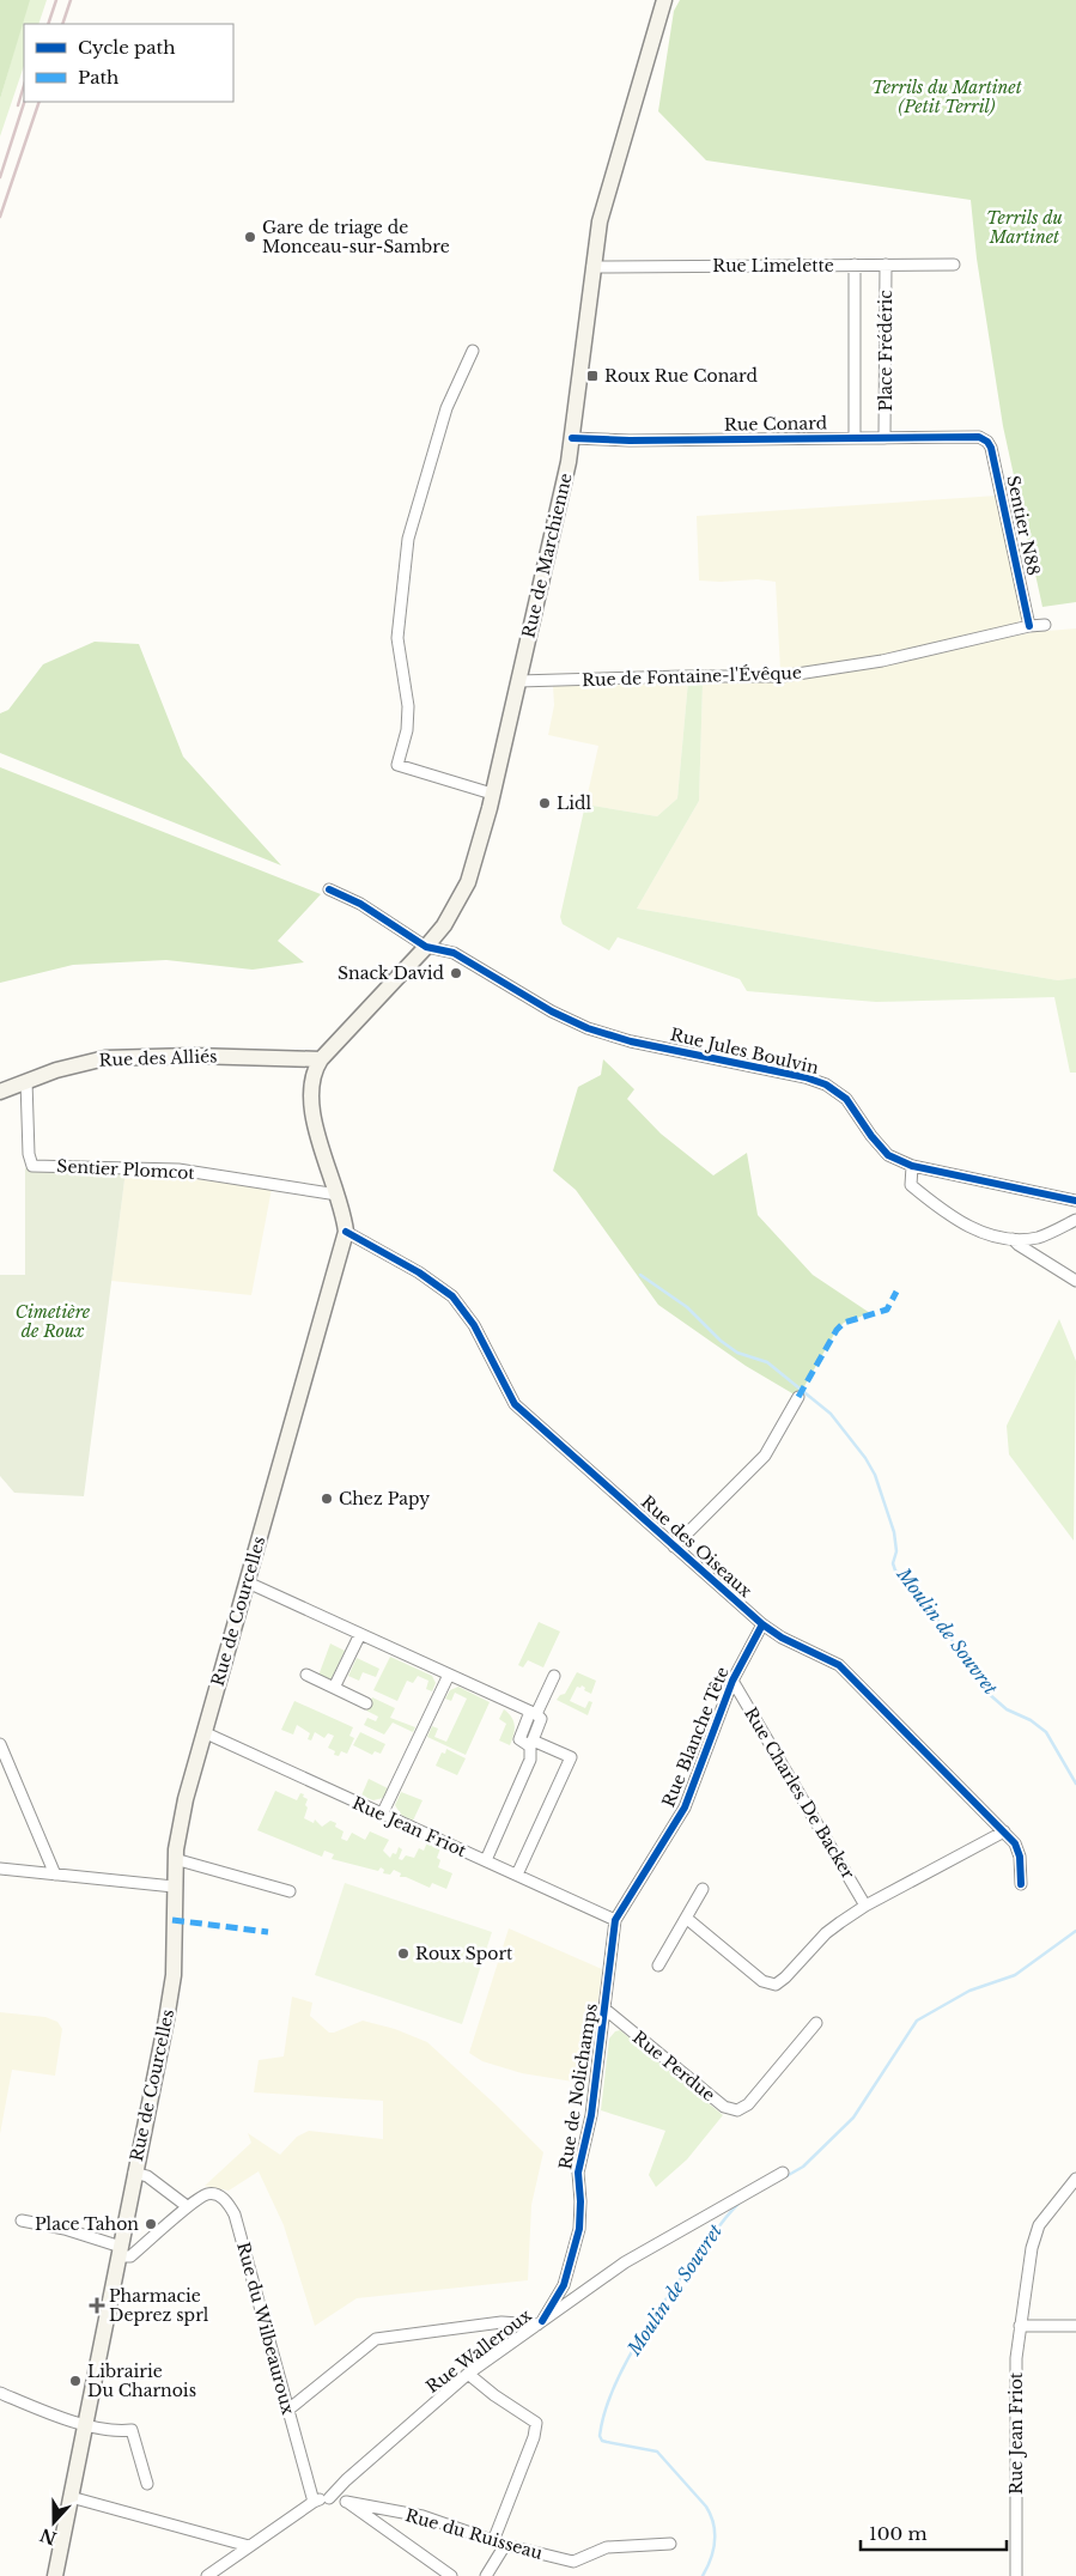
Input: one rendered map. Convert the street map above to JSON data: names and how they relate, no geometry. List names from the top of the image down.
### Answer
{
  "streets": {
    "main road": ["Rue de Marchienne", "Rue des Alliés", "Rue de Courcelles"],
    "street": [
      "Rue Limelette",
      "Place Frédéric",
      "Rue Conard",
      "Sentier N88",
      "Rue de Fontaine-l'Évêque",
      "Rue Jules Boulvin",
      "Sentier Plomcot",
      "Rue des Oiseaux",
      "Rue Blanche Tête",
      "Rue Charles De Backer",
      "Rue Jean Friot",
      "Rue Perdue",
      "Rue de Nolichamps",
      "Rue du Wilbeauroux",
      "Rue Walleroux",
      "Rue du Ruisseau"
    ]
  },
  "crossings": [
    ["Rue Limelette", "Place Frédéric"],
    ["Rue Limelette", "Rue de Marchienne"],
    ["Place Frédéric", "Rue Conard"],
    ["Rue Conard", "Sentier N88"],
    ["Rue Conard", "Rue de Marchienne"],
    ["Sentier N88", "Rue de Fontaine-l'Évêque"],
    ["Rue de Marchienne", "Rue de Fontaine-l'Évêque"],
    ["Rue de Marchienne", "Rue Jules Boulvin"],
    ["Rue de Marchienne", "Rue des Alliés"],
    ["Rue de Marchienne", "Rue de Courcelles"],
    ["Rue des Alliés", "Sentier Plomcot"],
    ["Rue des Alliés", "Rue de Courcelles"],
    ["Sentier Plomcot", "Rue de Courcelles"],
    ["Rue des Oiseaux", "Rue de Courcelles"],
    ["Rue des Oiseaux", "Rue Blanche Tête"],
    ["Rue de Courcelles", "Rue Jean Friot"],
    ["Rue de Courcelles", "Rue du Wilbeauroux"],
    ["Rue Blanche Tête", "Rue Charles De Backer"],
    ["Rue Blanche Tête", "Rue Jean Friot"],
    ["Rue Blanche Tête", "Rue de Nolichamps"],
    ["Rue Jean Friot", "Rue de Nolichamps"],
    ["Rue Perdue", "Rue de Nolichamps"],
    ["Rue de Nolichamps", "Rue Walleroux"],
    ["Rue du Wilbeauroux", "Rue du Ruisseau"],
    ["Rue Walleroux", "Rue du Ruisseau"]
  ],
  "water": ["Moulin de Souvret"],
  "parks": ["Terrils du Martinet (Petit Terril)", "Terrils du Martinet", "Cimetière de Roux"],
  "places": {
    "other": [
      "Gare de triage de Monceau-sur-Sambre",
      "Lidl",
      "Snack David",
      "Chez Papy",
      "Roux Sport",
      "Place Tahon",
      "Librairie Du Charnois"
    ],
    "transit": ["Roux Rue Conard"],
    "health": ["Pharmacie Deprez sprl"]
  },
  "legend": ["Cycle path", "Path"],
  "scale_bar": "100 m",
  "north": "bottom"
}
